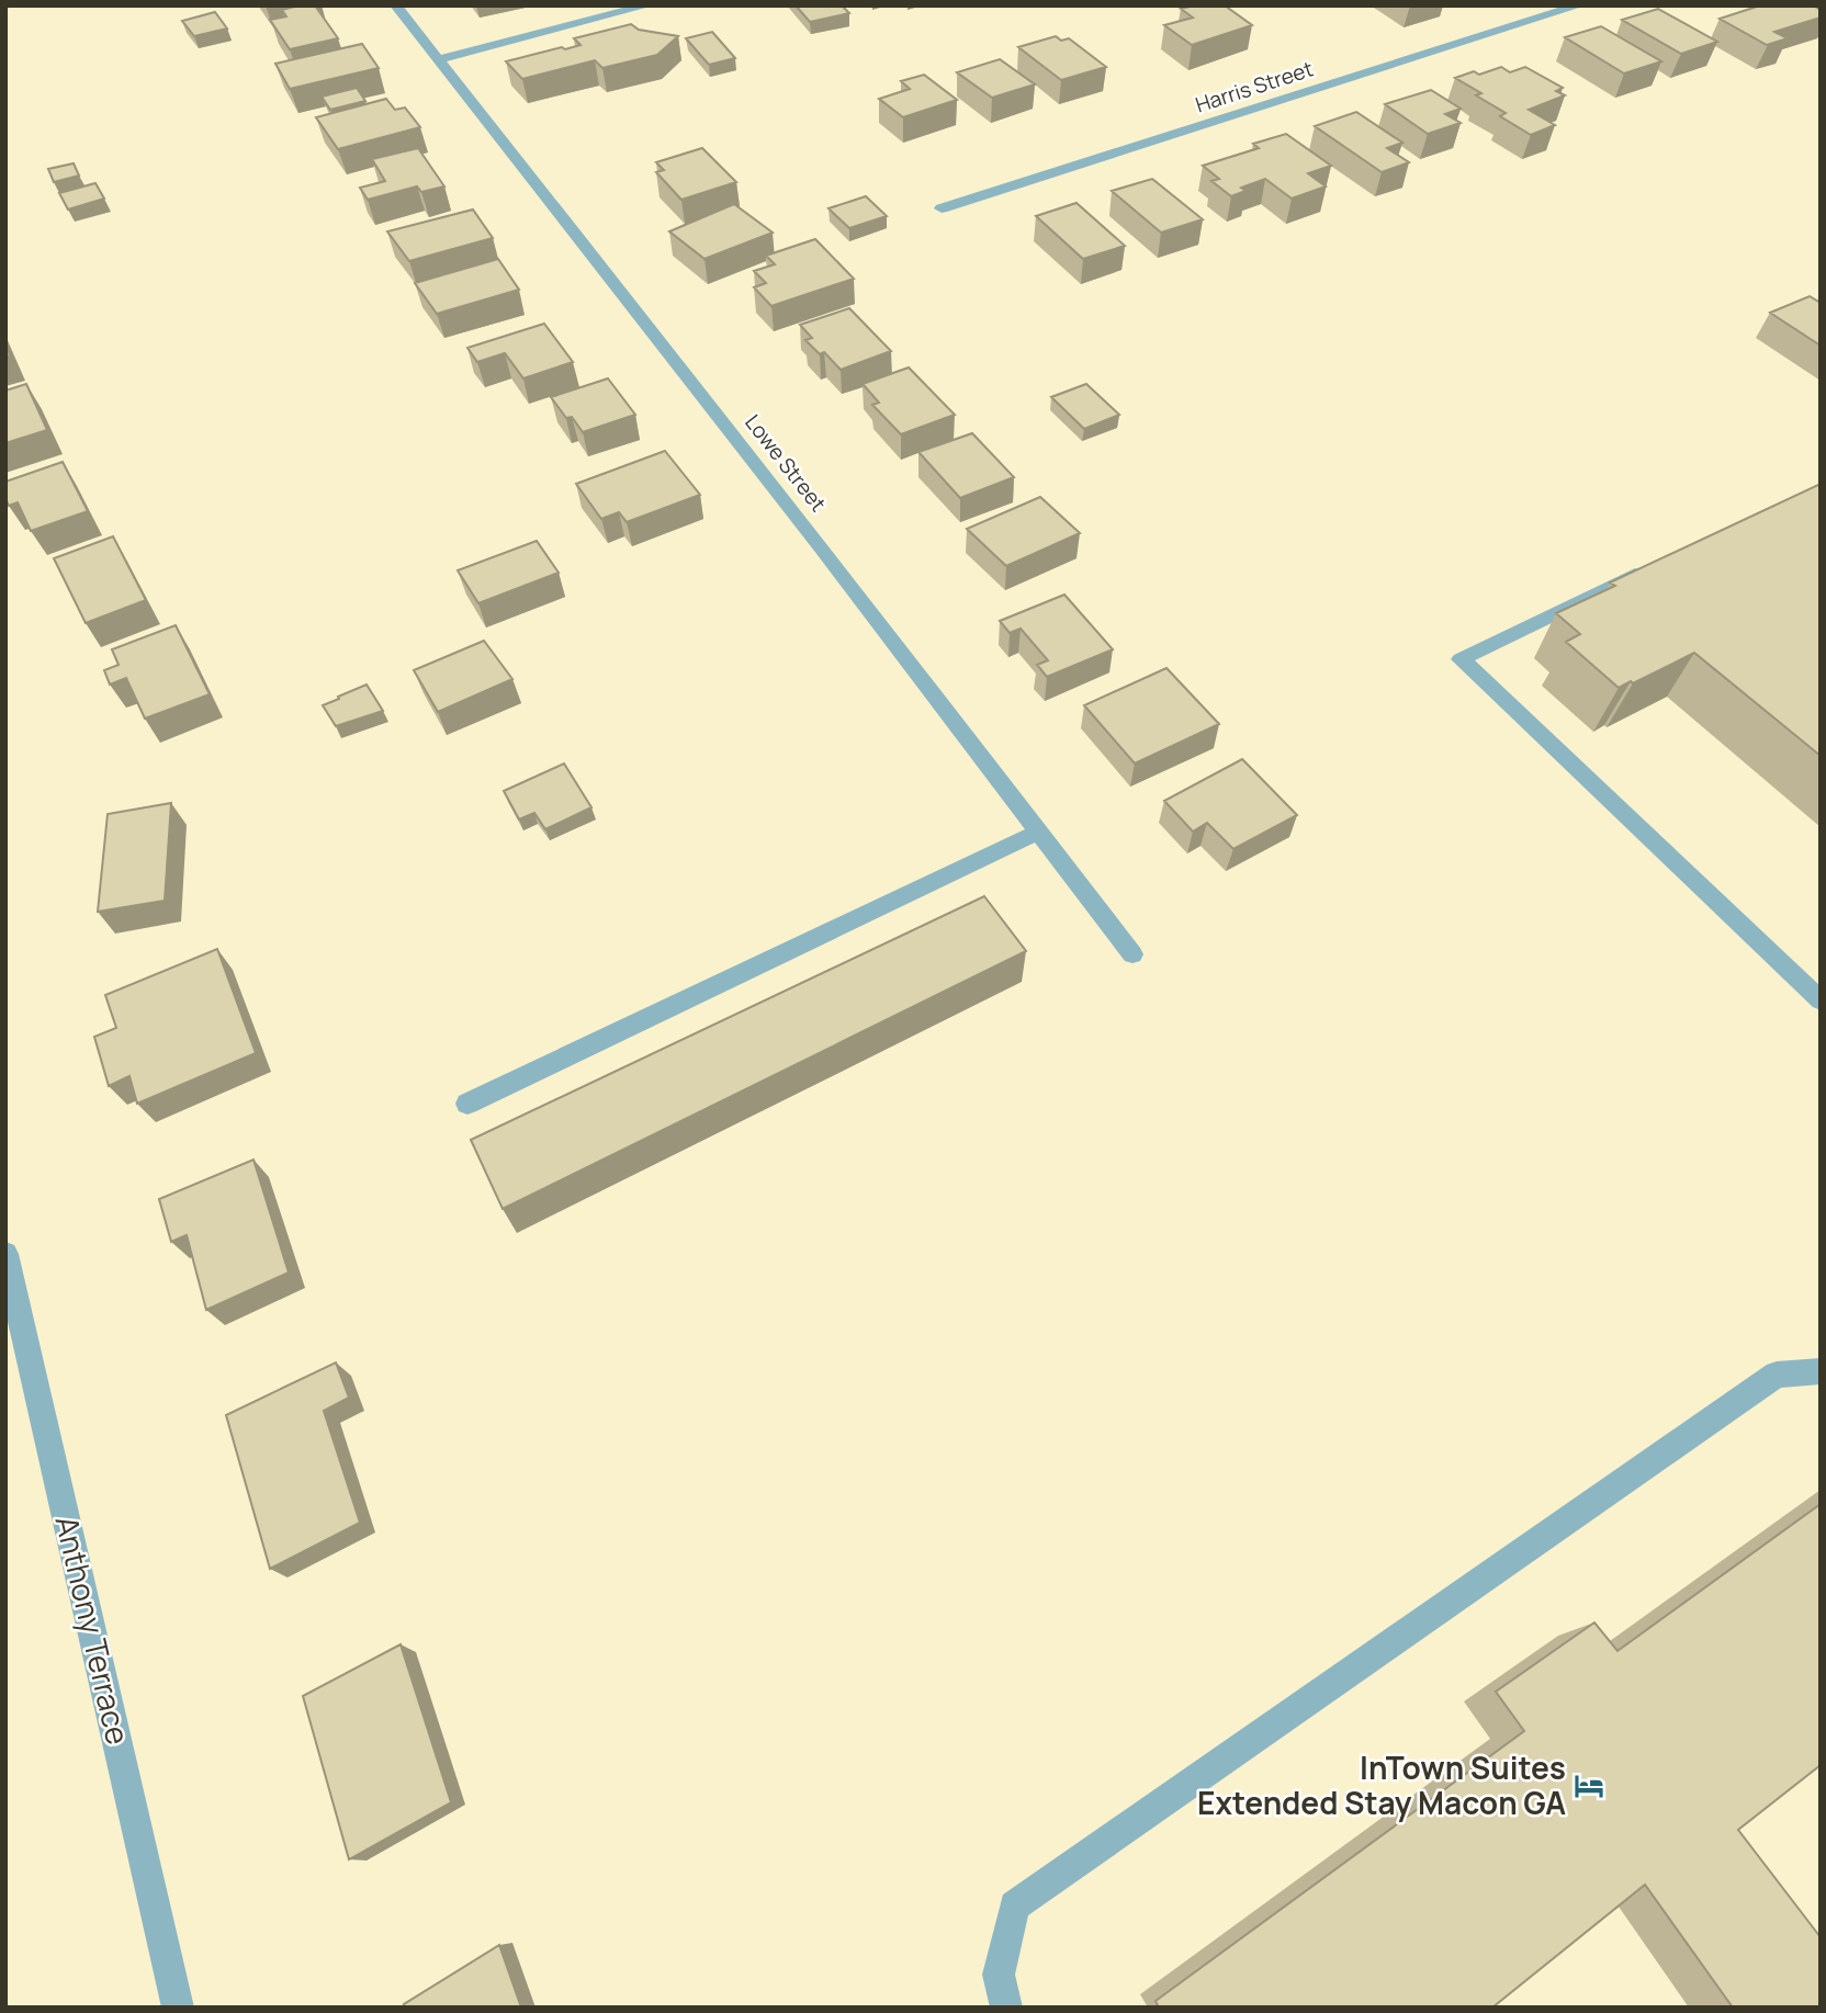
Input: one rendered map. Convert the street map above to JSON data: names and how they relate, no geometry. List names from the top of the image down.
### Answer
{
  "streets": {
    "street": ["Harris Street", "Lowe Street", "Anthony Terrace"]
  },
  "places": {
    "hotel": ["InTown Suites Extended Stay Macon GA"]
  }
}
